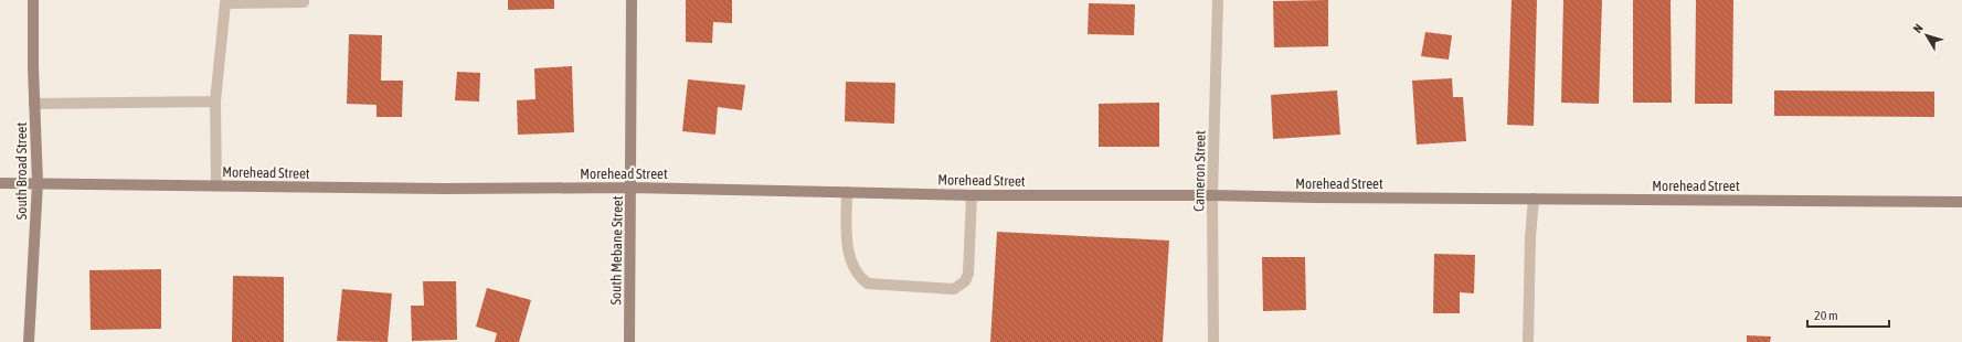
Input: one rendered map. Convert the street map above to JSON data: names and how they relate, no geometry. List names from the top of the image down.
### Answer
{
  "streets": {
    "street": [
      "South Broad Street",
      "Cameron Street",
      "Morehead Street",
      "South Mebane Street"
    ]
  },
  "crossings": [
    ["South Broad Street", "Morehead Street"],
    ["Cameron Street", "Morehead Street"],
    ["Morehead Street", "South Mebane Street"]
  ],
  "scale_bar": "20 m",
  "north": "top left"
}
